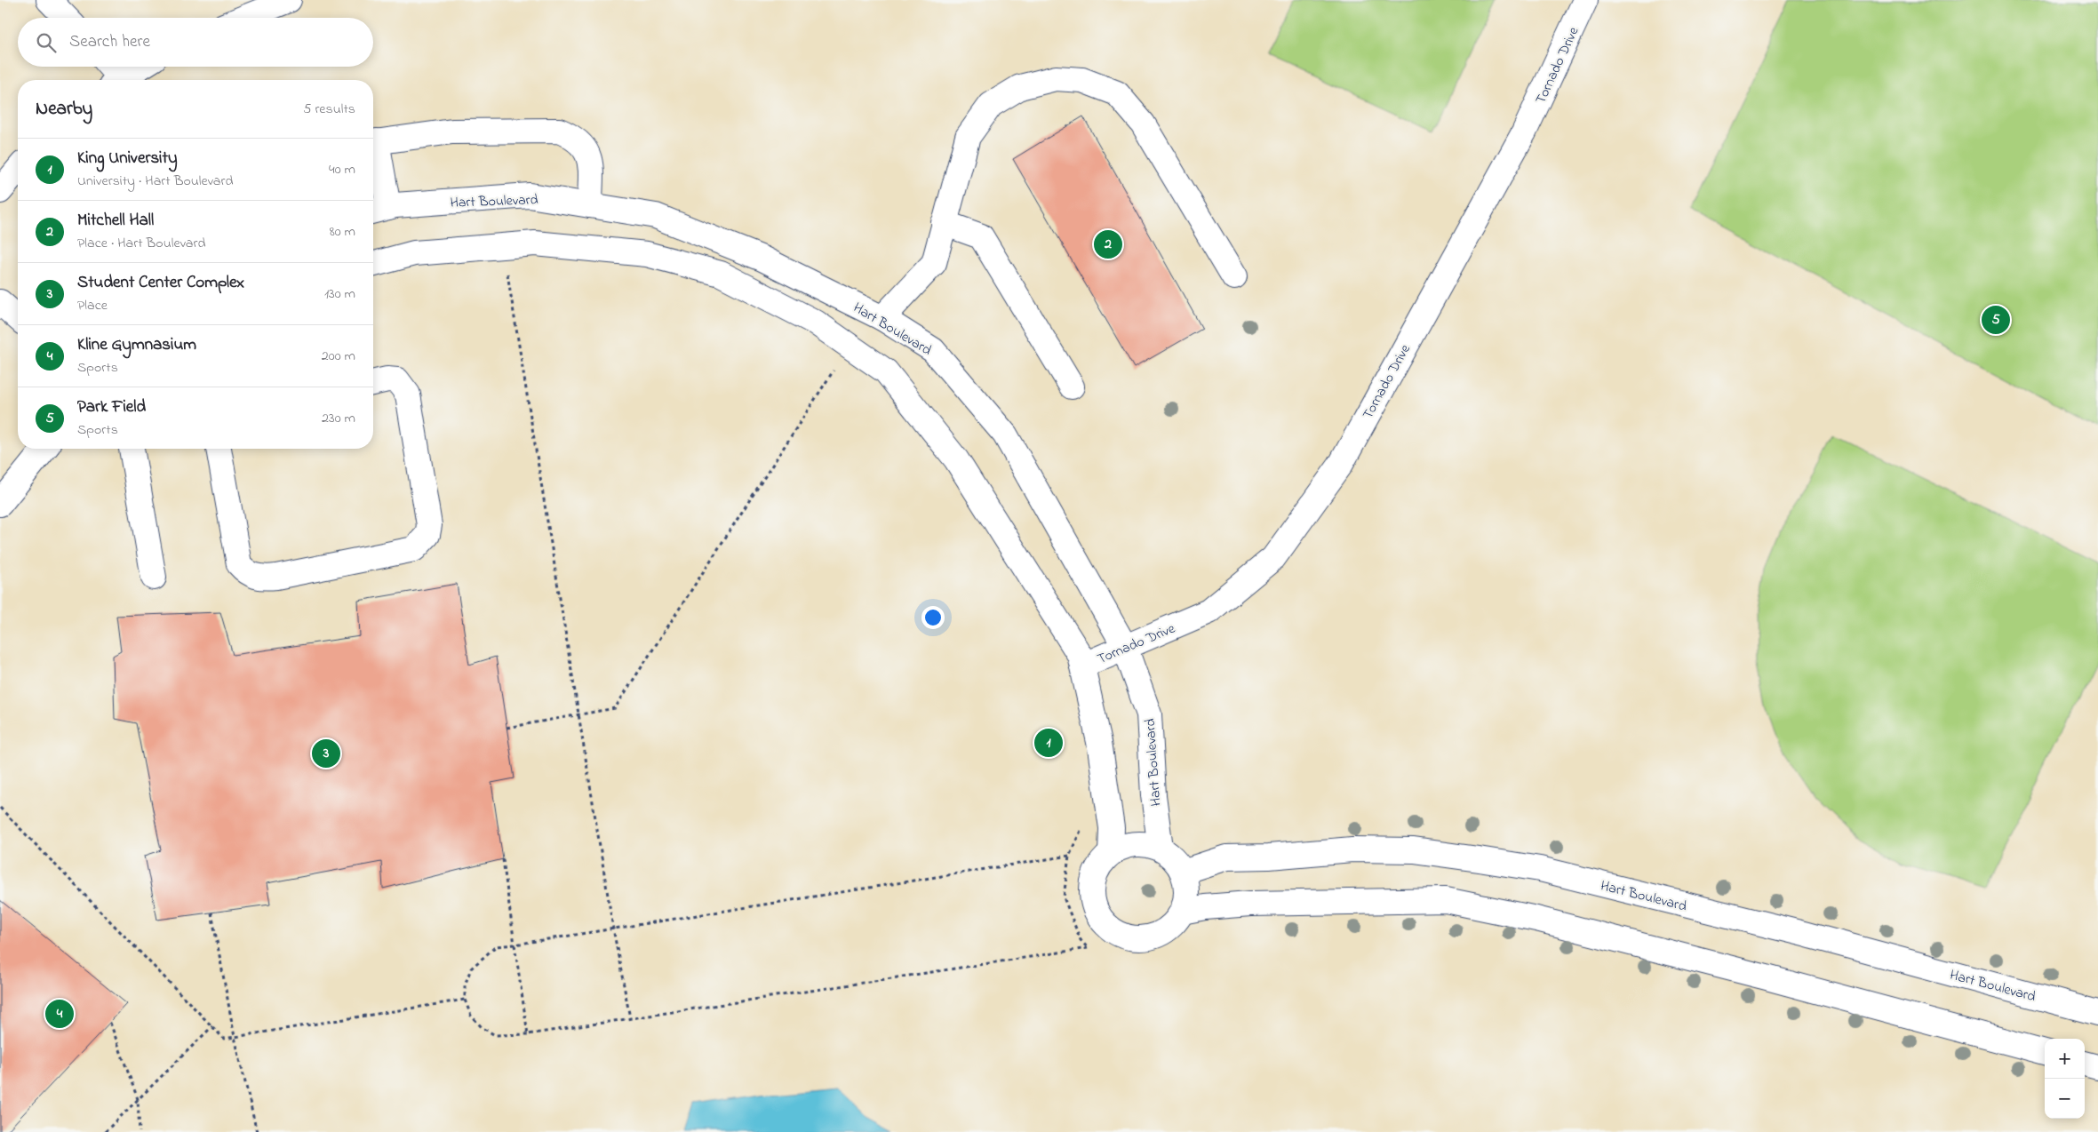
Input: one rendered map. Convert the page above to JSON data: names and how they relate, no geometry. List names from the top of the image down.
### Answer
{
  "streets": {
    "street": ["Tornado Drive", "Hart Boulevard"]
  },
  "crossings": [
    ["Tornado Drive", "Hart Boulevard"]
  ],
  "page": {
    "search": "Search here",
    "heading": ["Nearby", "5 results"],
    "list": [
      {
        "mark": "1",
        "name": "King University",
        "note": "University · Hart Boulevard",
        "value": "40 m"
      },
      {
        "mark": "2",
        "name": "Mitchell Hall",
        "note": "Place · Hart Boulevard",
        "value": "80 m"
      },
      {
        "mark": "3",
        "name": "Student Center Complex",
        "note": "Place",
        "value": "130 m"
      },
      {
        "mark": "4",
        "name": "Kline Gymnasium",
        "note": "Sports",
        "value": "200 m"
      },
      {
        "mark": "5",
        "name": "Park Field",
        "note": "Sports",
        "value": "230 m"
      }
    ],
    "pins": [
      "2",
      "5",
      "1",
      "3",
      "4"
    ],
    "map_buttons": ["+", "−"]
  }
}
